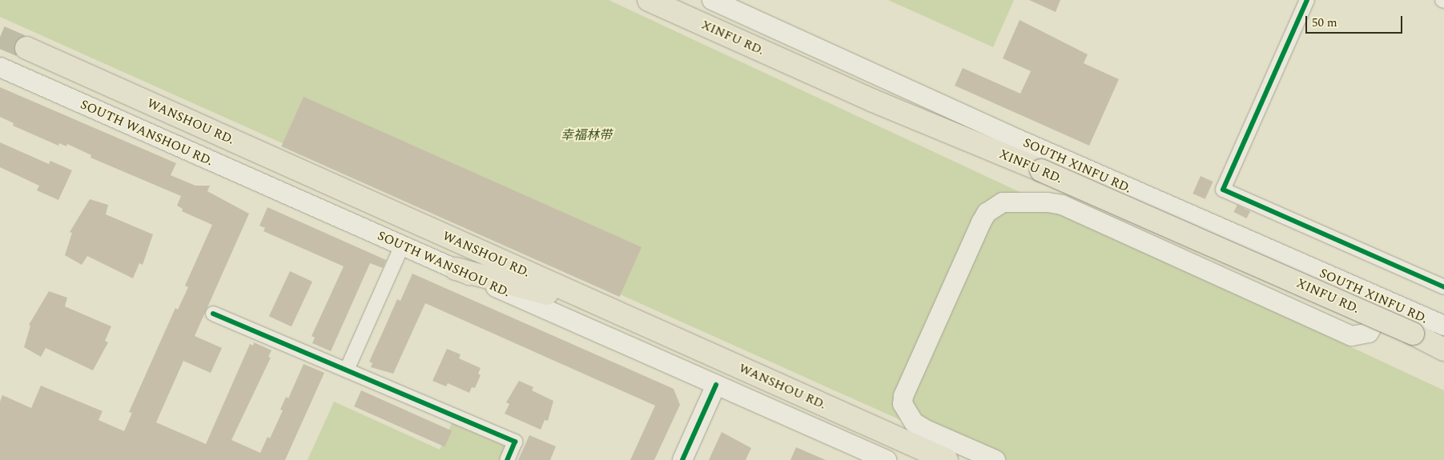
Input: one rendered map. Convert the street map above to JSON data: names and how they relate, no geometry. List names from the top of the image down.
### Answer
{
  "streets": {
    "main road": [
      "XINFU RD.",
      "WANSHOU RD.",
      "SOUTH WANSHOU RD.",
      "SOUTH XINFU RD."
    ]
  },
  "parks": ["幸福林带"],
  "scale_bar": "50 m"
}
